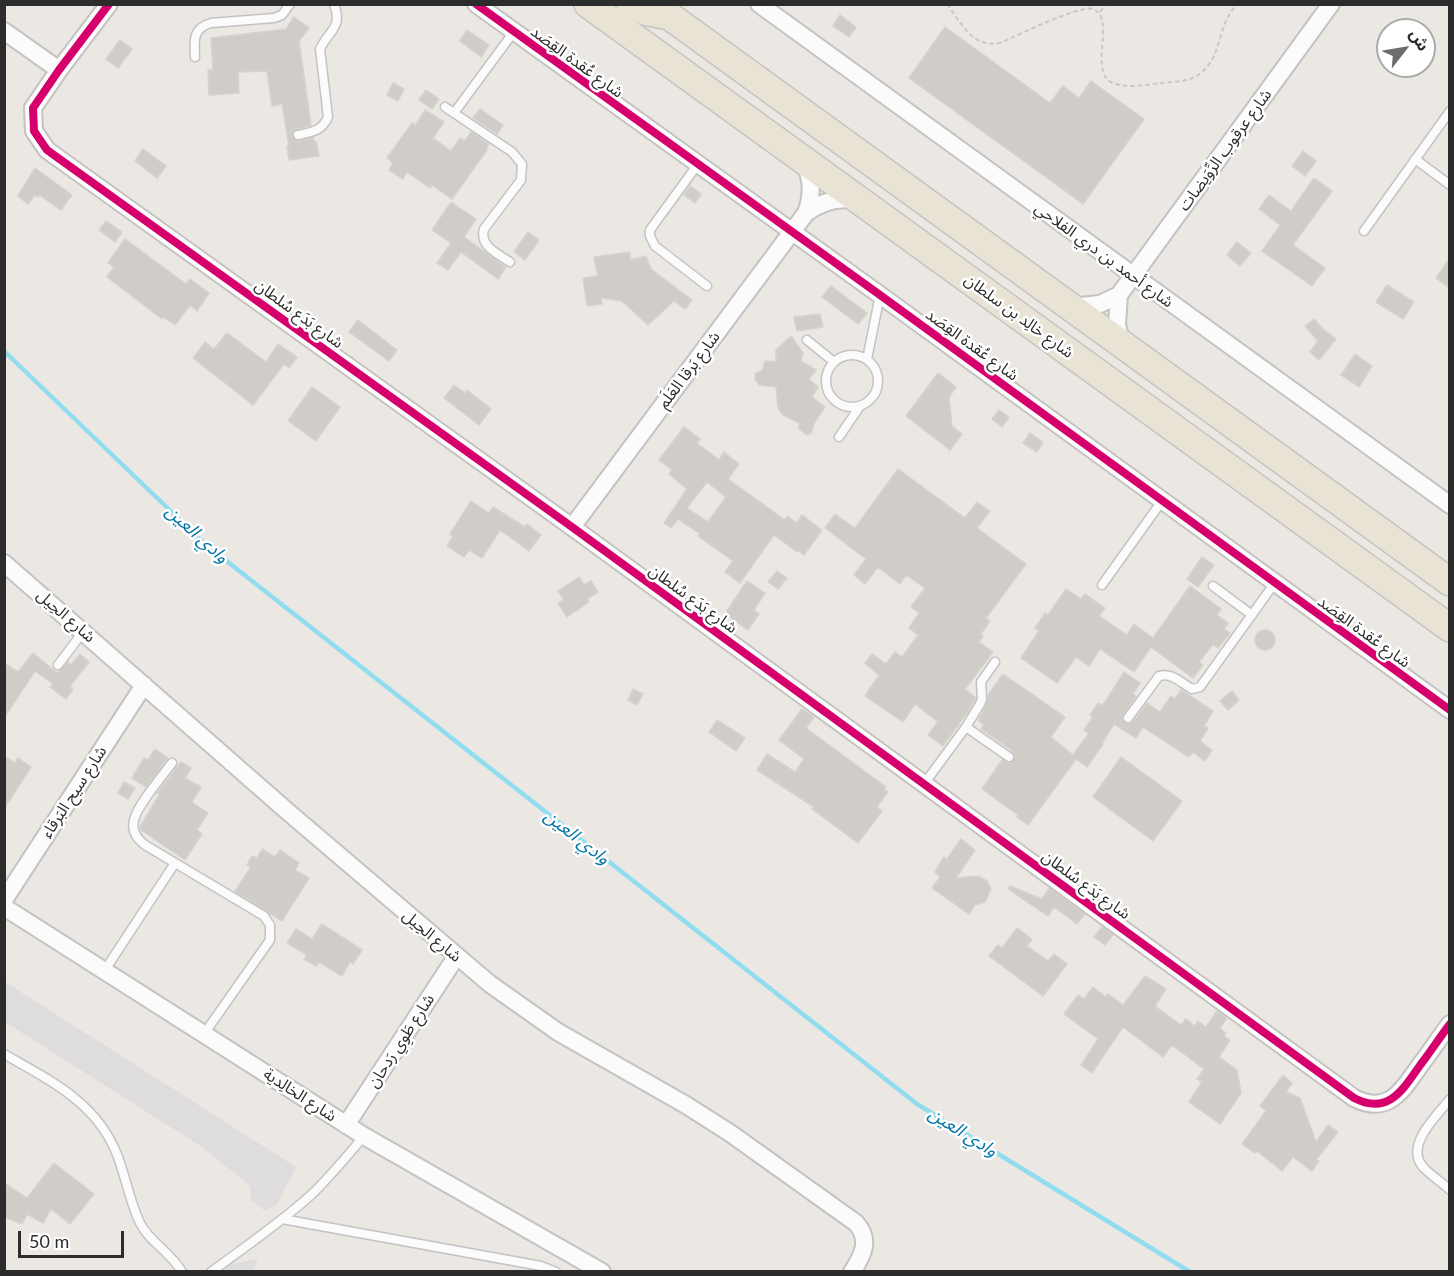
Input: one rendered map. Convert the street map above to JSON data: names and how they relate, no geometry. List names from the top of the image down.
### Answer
{
  "streets": {
    "main road": ["شارع خالِد بن سلطان"],
    "street": [
      "شارع عُقدة القِصَد",
      "شارع عرقوب الرِّوَيضات",
      "شارع أحمد بن دري الفلاحي",
      "شارع بَدَع سُلطان",
      "شارع بَرقا العَلَم",
      "شارع الحِيل",
      "شارع سيح البَرقاء",
      "شارع طَوِي رَدحان",
      "شارع الخالِدية"
    ]
  },
  "crossings": [
    ["شارع عُقدة القِصَد", "شارع بَرقا العَلَم"],
    ["شارع عرقوب الرِّوَيضات", "شارع أحمد بن دري الفلاحي"],
    ["شارع بَدَع سُلطان", "شارع بَرقا العَلَم"],
    ["شارع خالِد بن سلطان", "شارع بَرقا العَلَم"],
    ["شارع الحِيل", "شارع سيح البَرقاء"],
    ["شارع الحِيل", "شارع طَوِي رَدحان"],
    ["شارع طَوِي رَدحان", "شارع الخالِدية"]
  ],
  "water": ["وادي العين"],
  "scale_bar": "50 m",
  "north": "top right"
}
